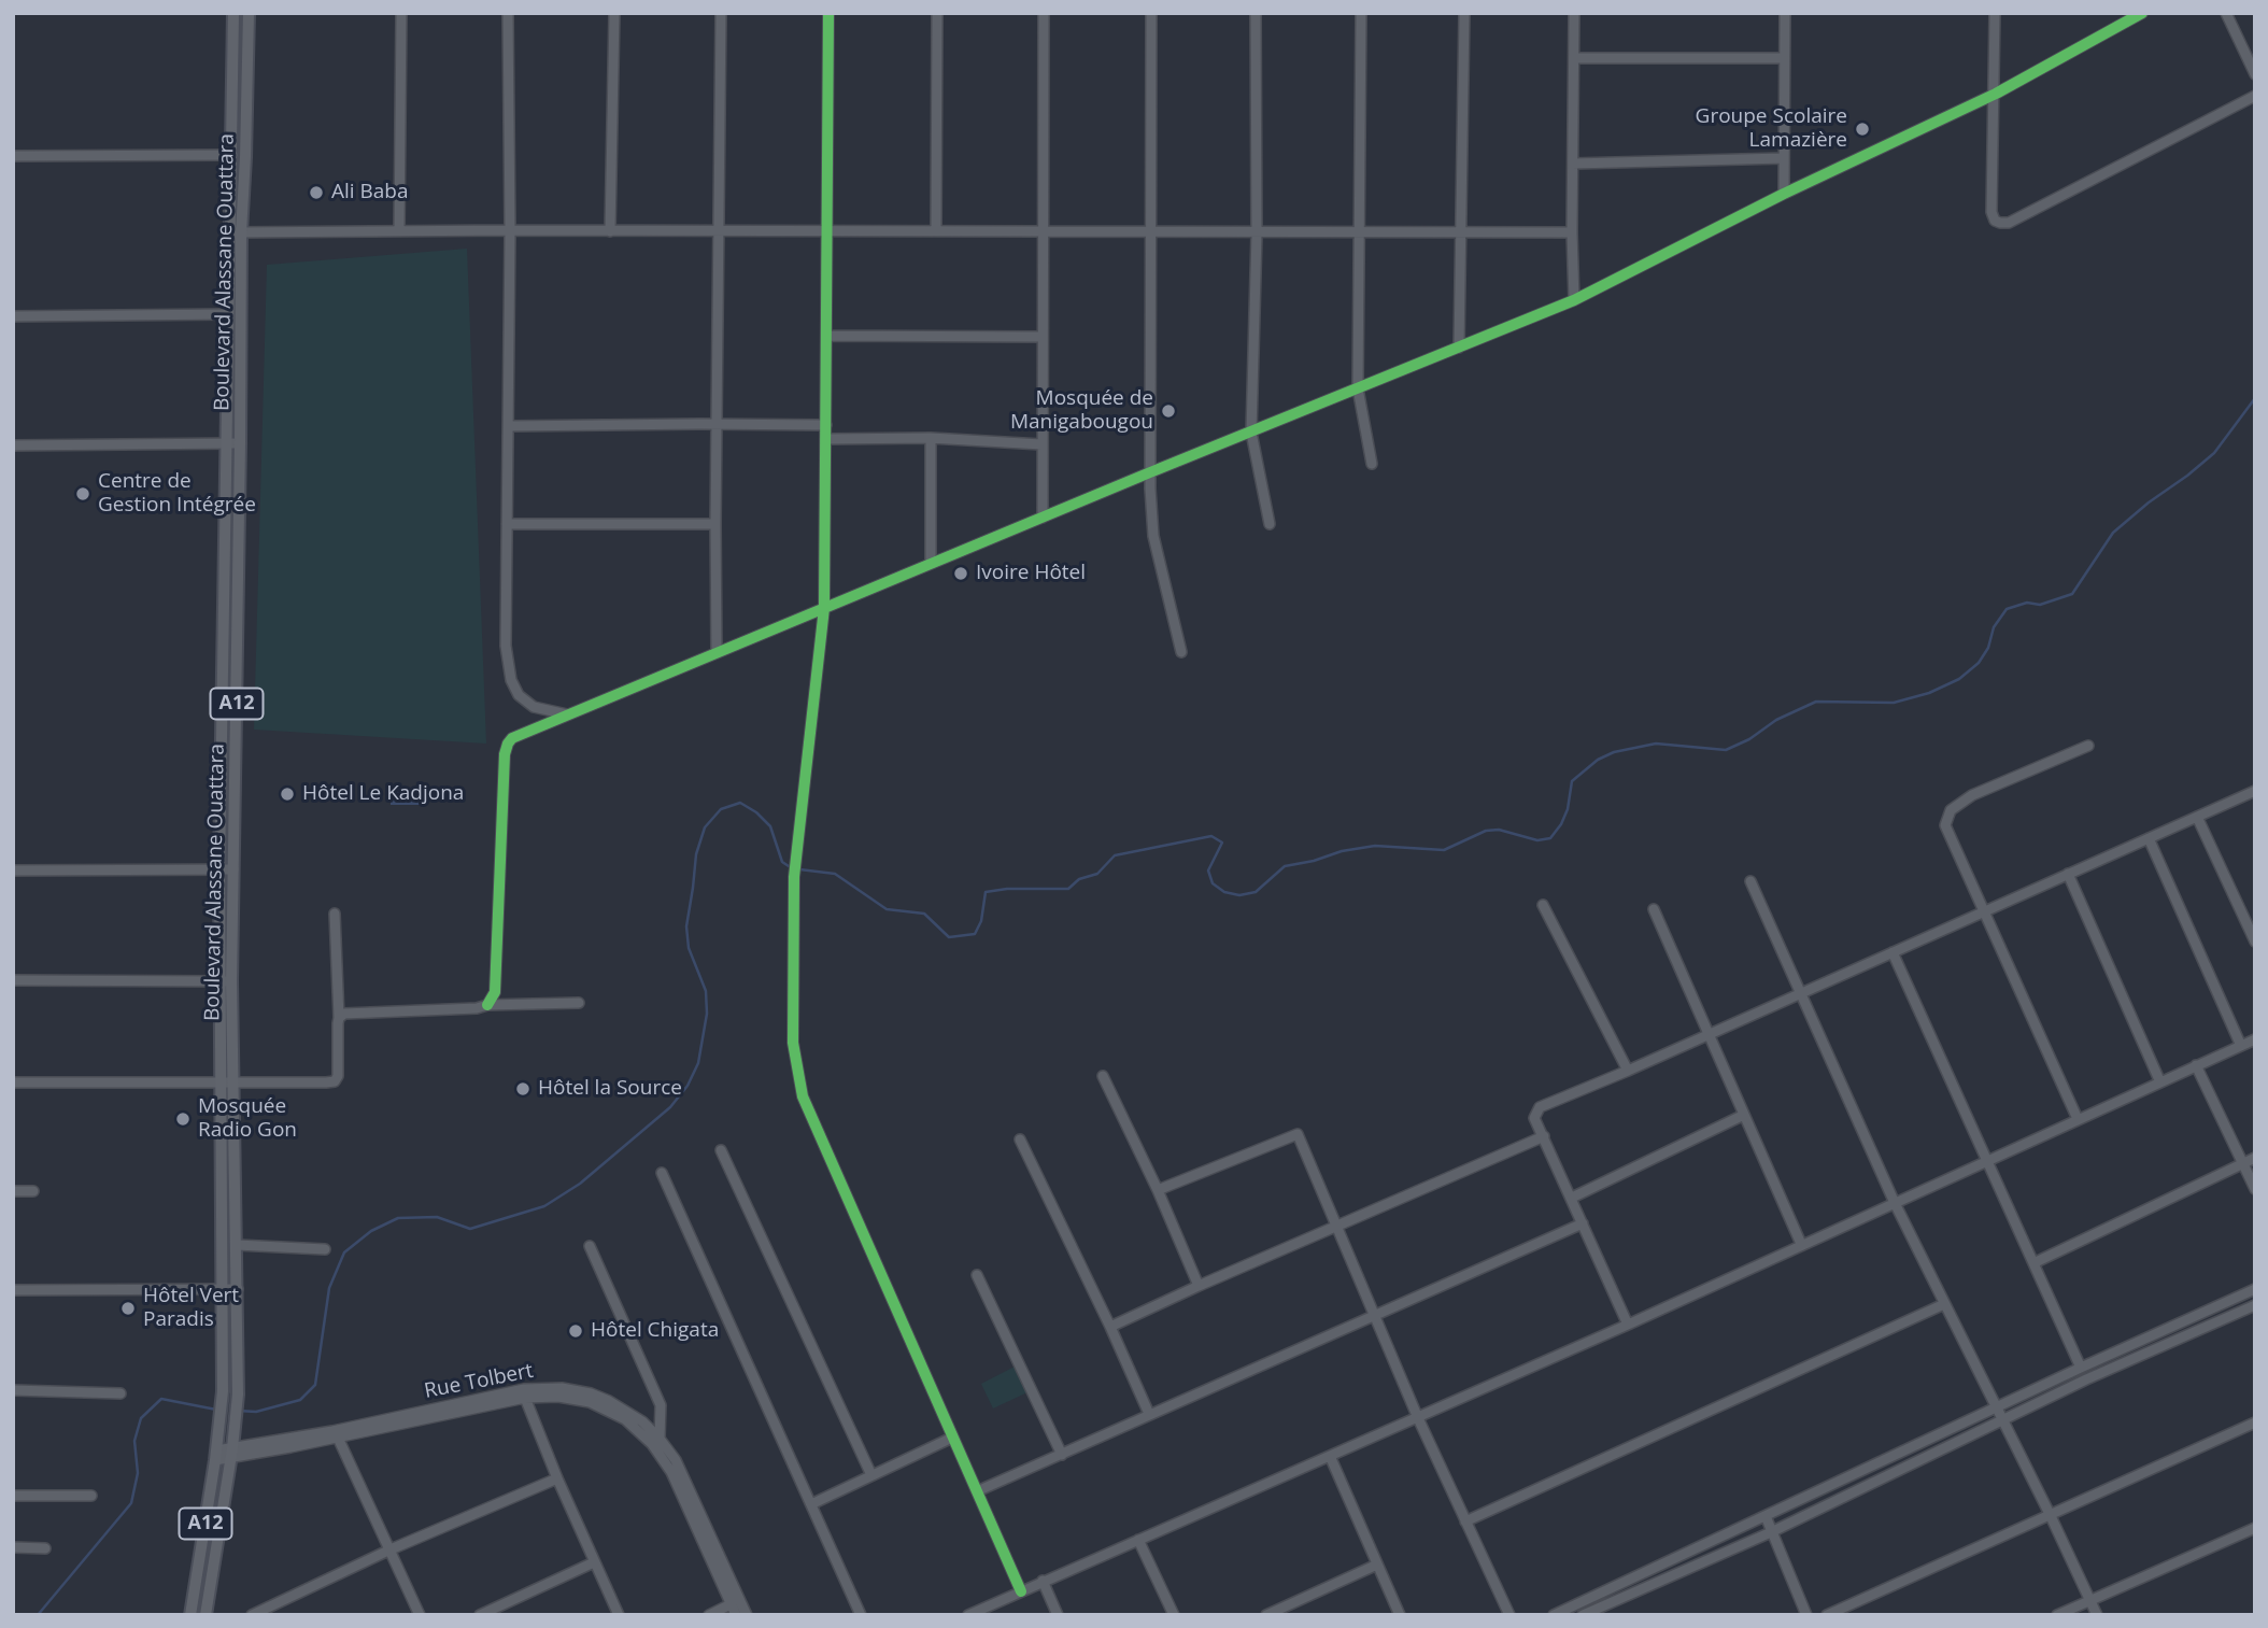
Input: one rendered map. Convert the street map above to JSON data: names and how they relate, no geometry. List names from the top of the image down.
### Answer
{
  "streets": {
    "main road": ["Boulevard Alassane Ouattara", "A12"],
    "street": ["Rue Tolbert"]
  },
  "crossings": [
    ["Boulevard Alassane Ouattara", "Rue Tolbert"]
  ],
  "places": [
    "Groupe Scolaire Lamazière",
    "Ali Baba",
    "Mosquée de Manigabougou",
    "Centre de Gestion Intégrée",
    "Ivoire Hôtel",
    "Hôtel Le Kadjona",
    "Hôtel la Source",
    "Mosquée Radio Gon",
    "Hôtel Vert Paradis",
    "Hôtel Chigata"
  ]
}
